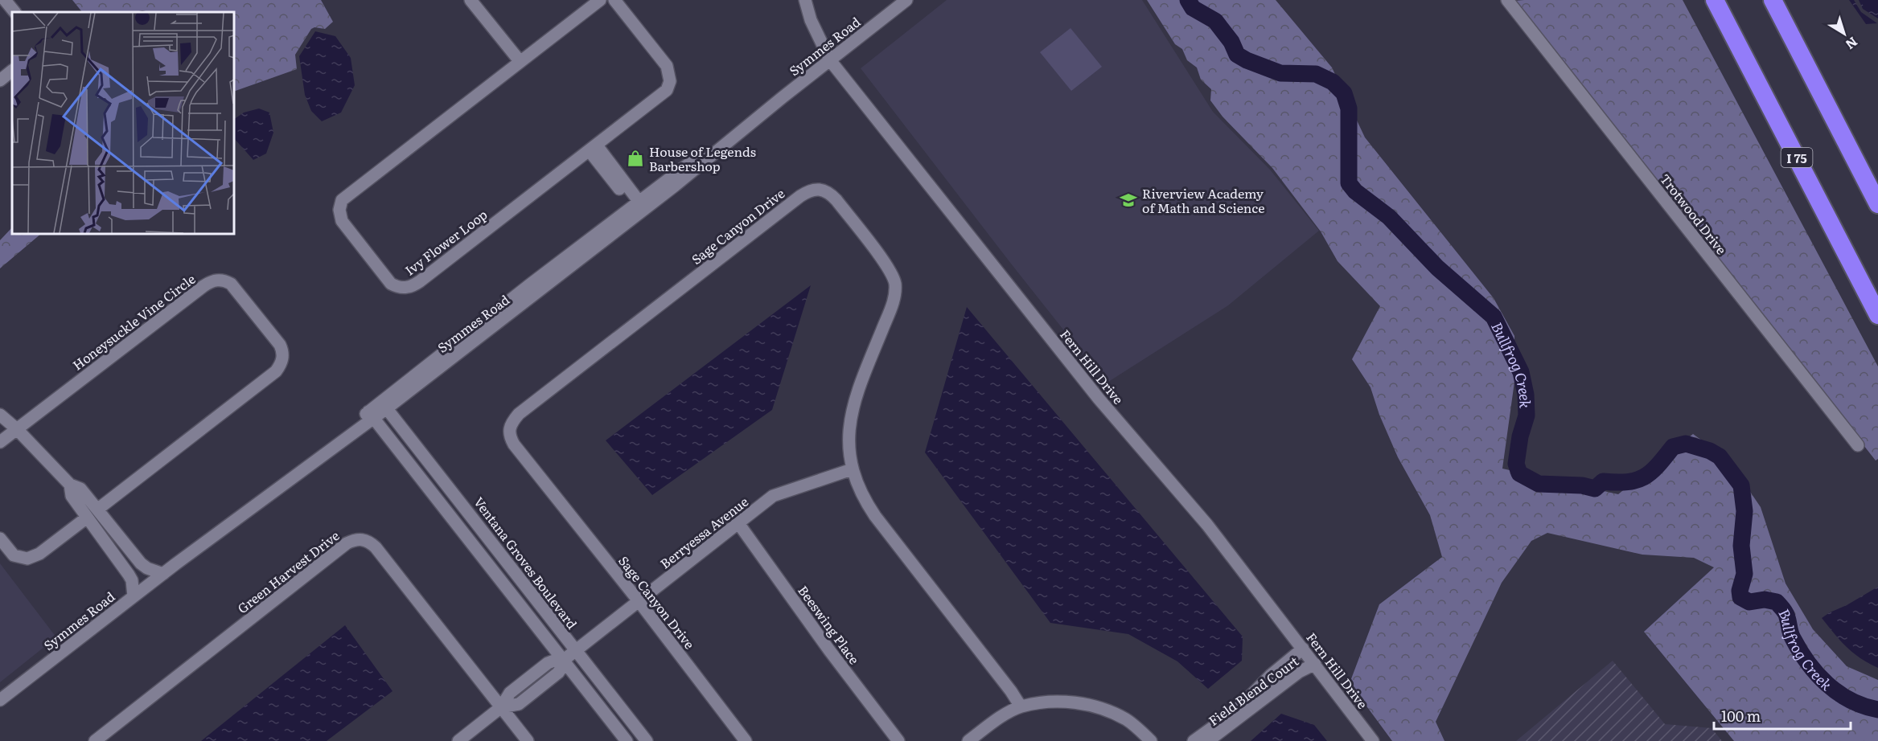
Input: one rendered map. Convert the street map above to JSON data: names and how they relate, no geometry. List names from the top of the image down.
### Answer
{
  "streets": {
    "highway": ["I 75"],
    "street": [
      "Symmes Road",
      "Trotwood Drive",
      "Sage Canyon Drive",
      "Ivy Flower Loop",
      "Honeysuckle Vine Circle",
      "Fern Hill Drive",
      "Berryessa Avenue",
      "Ventana Groves Boulevard",
      "Green Harvest Drive",
      "Beeswing Place",
      "Field Blend Court"
    ]
  },
  "crossings": [
    ["Symmes Road", "Fern Hill Drive"],
    ["Symmes Road", "Ventana Groves Boulevard"],
    ["Sage Canyon Drive", "Berryessa Avenue"],
    ["Fern Hill Drive", "Field Blend Court"],
    ["Berryessa Avenue", "Ventana Groves Boulevard"],
    ["Berryessa Avenue", "Green Harvest Drive"],
    ["Berryessa Avenue", "Beeswing Place"]
  ],
  "water": ["Bullfrog Creek"],
  "places": {
    "shop": ["House of Legends Barbershop"],
    "school or university": ["Riverview Academy of Math and Science"]
  },
  "scale_bar": "100 m",
  "north": "bottom right"
}
